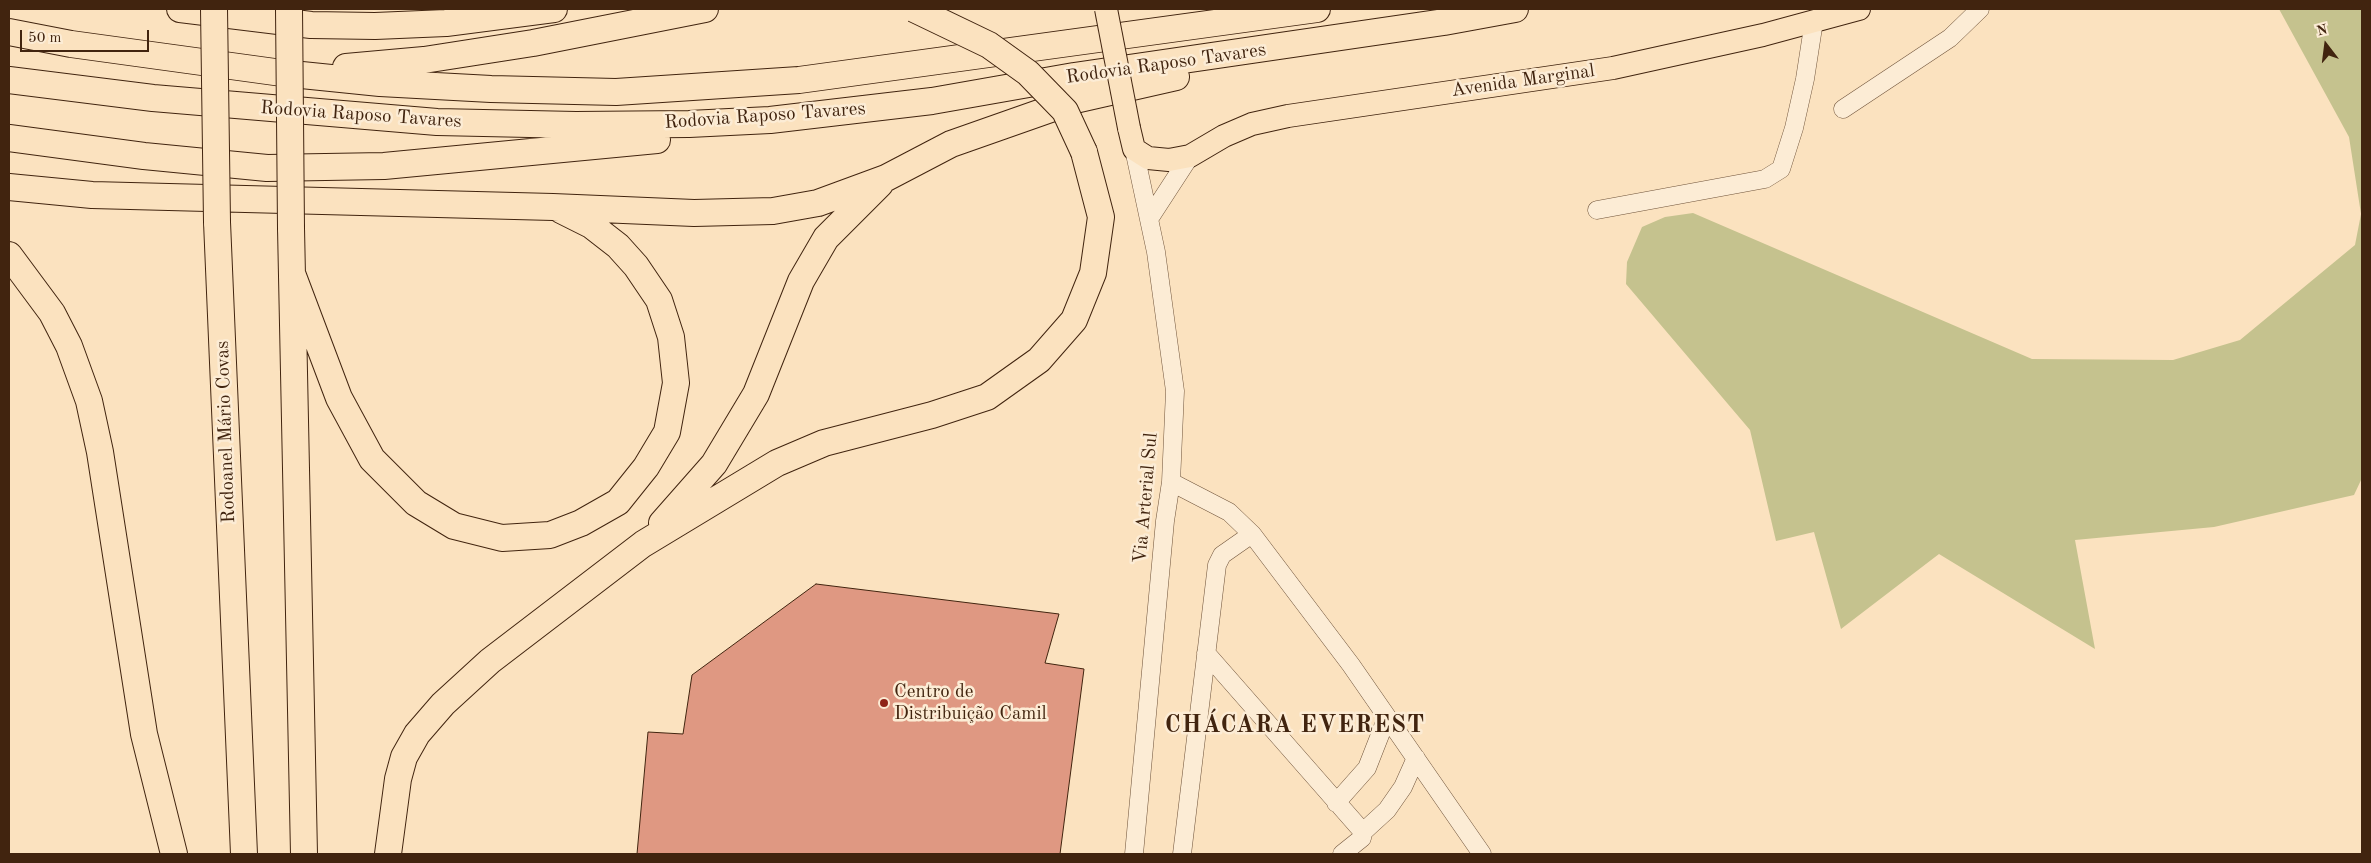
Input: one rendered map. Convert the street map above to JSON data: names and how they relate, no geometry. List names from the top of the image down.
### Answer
{
  "streets": {
    "highway": ["Rodovia Raposo Tavares", "Rodoanel Mário Covas"],
    "main road": ["Avenida Marginal"],
    "street": ["Via Arterial Sul"]
  },
  "crossings": [
    ["Avenida Marginal", "Via Arterial Sul"]
  ],
  "districts": ["CHÁCARA EVEREST"],
  "places": ["Centro de Distribuição Camil"],
  "scale_bar": "50 m",
  "north": "top"
}
